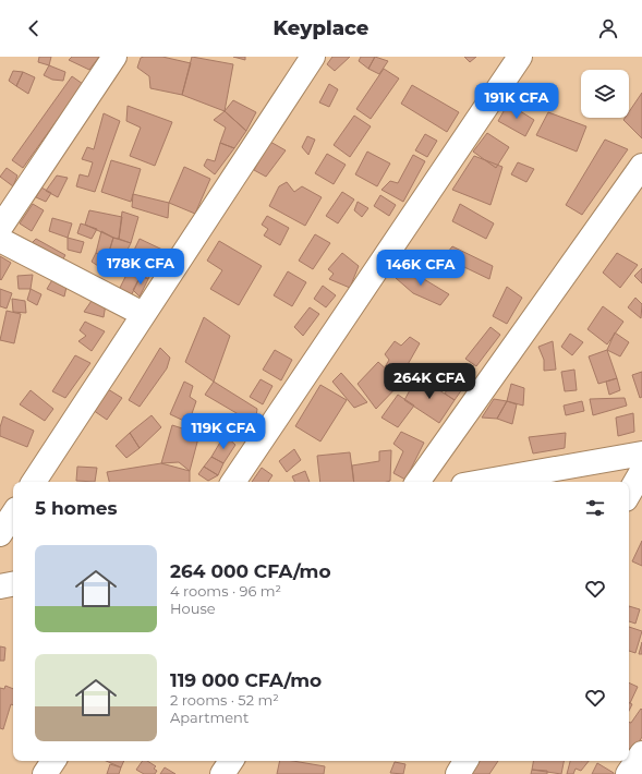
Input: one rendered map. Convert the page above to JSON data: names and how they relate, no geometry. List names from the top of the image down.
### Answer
{
  "page": {
    "header": "Keyplace",
    "price": [
      "191K CFA",
      "178K CFA",
      "146K CFA",
      "264K CFA",
      "119K CFA"
    ],
    "heading": "5 homes",
    "list": [
      {
        "name": "264 000 CFA/mo",
        "note": "4 rooms · 96 m² · House"
      },
      {
        "name": "119 000 CFA/mo",
        "note": "2 rooms · 52 m² · Apartment"
      }
    ]
  }
}
